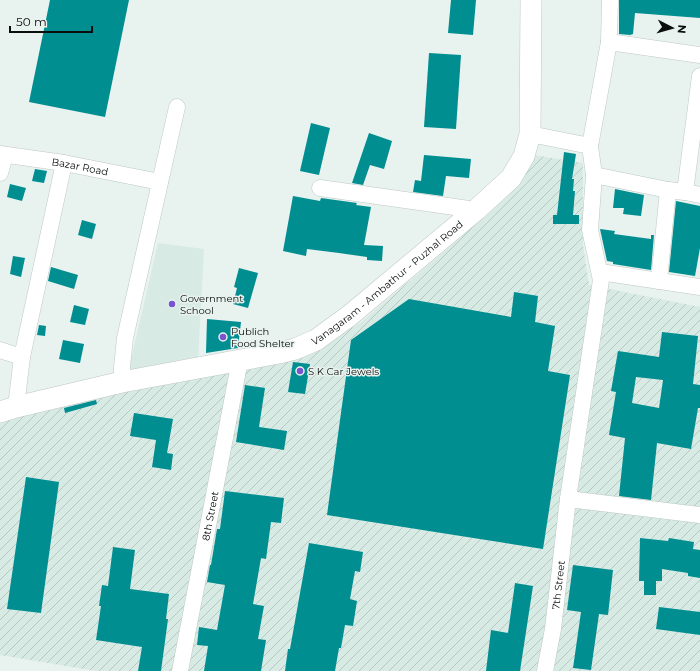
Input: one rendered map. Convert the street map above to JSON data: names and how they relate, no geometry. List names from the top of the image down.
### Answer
{
  "streets": {
    "main road": ["Vanagaram - Ambathur - Puzhal Road"],
    "street": ["Bazar Road", "8th Street", "7th Street"]
  },
  "crossings": [
    ["Vanagaram - Ambathur - Puzhal Road", "8th Street"]
  ],
  "places": ["Government School", "Publich Food Shelter", "S K Car Jewels"],
  "scale_bar": "50 m",
  "north": "right"
}
